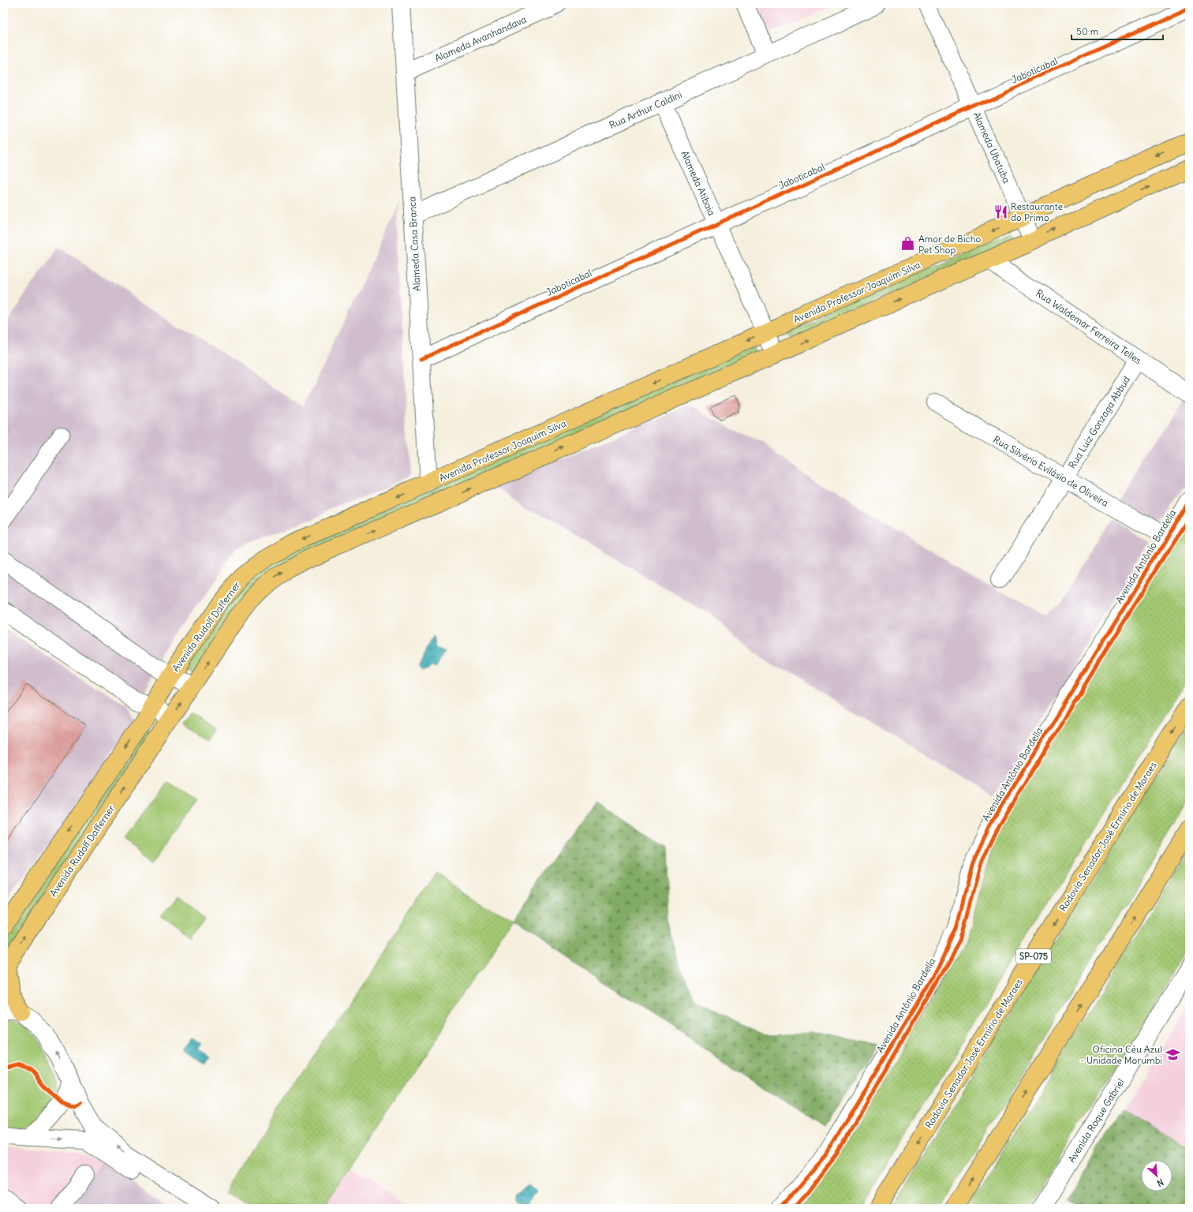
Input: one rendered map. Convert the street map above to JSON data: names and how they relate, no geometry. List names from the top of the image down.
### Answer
{
  "streets": {
    "main road": [
      "Avenida Professor Joaquim Silva",
      "Avenida Rudolf Dafferner",
      "Rodovia Senador José Ermírio de Moraes",
      "SP-075"
    ],
    "street": [
      "Alameda Avanhandava",
      "Jaboticabal",
      "Rua Arthur Caldini",
      "Alameda Ubatuba",
      "Alameda Atibaia",
      "Alameda Casa Branca",
      "Rua Waldemar Ferreira Telles",
      "Rua Luiz Gonzaga Abbud",
      "Rua Silvério Evilásio de Oliveira",
      "Avenida Antônio Bardella",
      "Avenida Roque Gabriel"
    ]
  },
  "crossings": [
    ["Alameda Avanhandava", "Alameda Casa Branca"],
    ["Jaboticabal", "Alameda Ubatuba"],
    ["Jaboticabal", "Alameda Atibaia"],
    ["Jaboticabal", "Alameda Casa Branca"],
    ["Rua Arthur Caldini", "Alameda Atibaia"],
    ["Rua Arthur Caldini", "Alameda Casa Branca"],
    ["Alameda Ubatuba", "Avenida Professor Joaquim Silva"],
    ["Alameda Atibaia", "Avenida Professor Joaquim Silva"],
    ["Alameda Casa Branca", "Avenida Professor Joaquim Silva"],
    ["Avenida Professor Joaquim Silva", "Avenida Rudolf Dafferner"],
    ["Rua Waldemar Ferreira Telles", "Rua Luiz Gonzaga Abbud"],
    ["Rua Luiz Gonzaga Abbud", "Rua Silvério Evilásio de Oliveira"],
    ["Rua Silvério Evilásio de Oliveira", "Avenida Antônio Bardella"]
  ],
  "places": {
    "restaurant": ["Restaurante do Primo"],
    "shop": ["Amor de Bicho Pet Shop"],
    "school or university": ["Oficina Céu Azul - Unidade Morumbi"]
  },
  "scale_bar": "50 m",
  "north": "bottom right"
}
